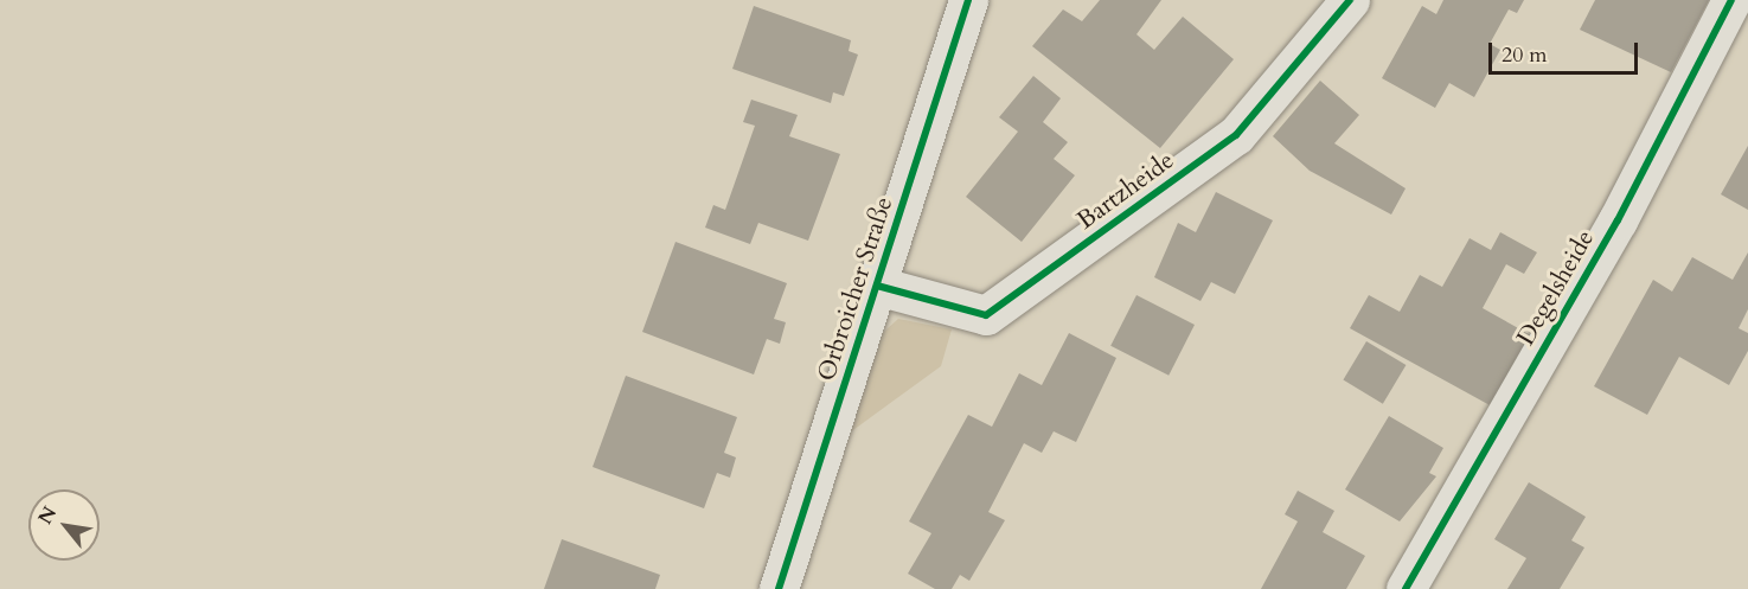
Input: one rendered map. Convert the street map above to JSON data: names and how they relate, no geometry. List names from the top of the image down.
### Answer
{
  "streets": {
    "street": ["Bartzheide", "Degelsheide", "Orbroicher Straße"]
  },
  "crossings": [
    ["Bartzheide", "Orbroicher Straße"]
  ],
  "scale_bar": "20 m",
  "north": "top left"
}
